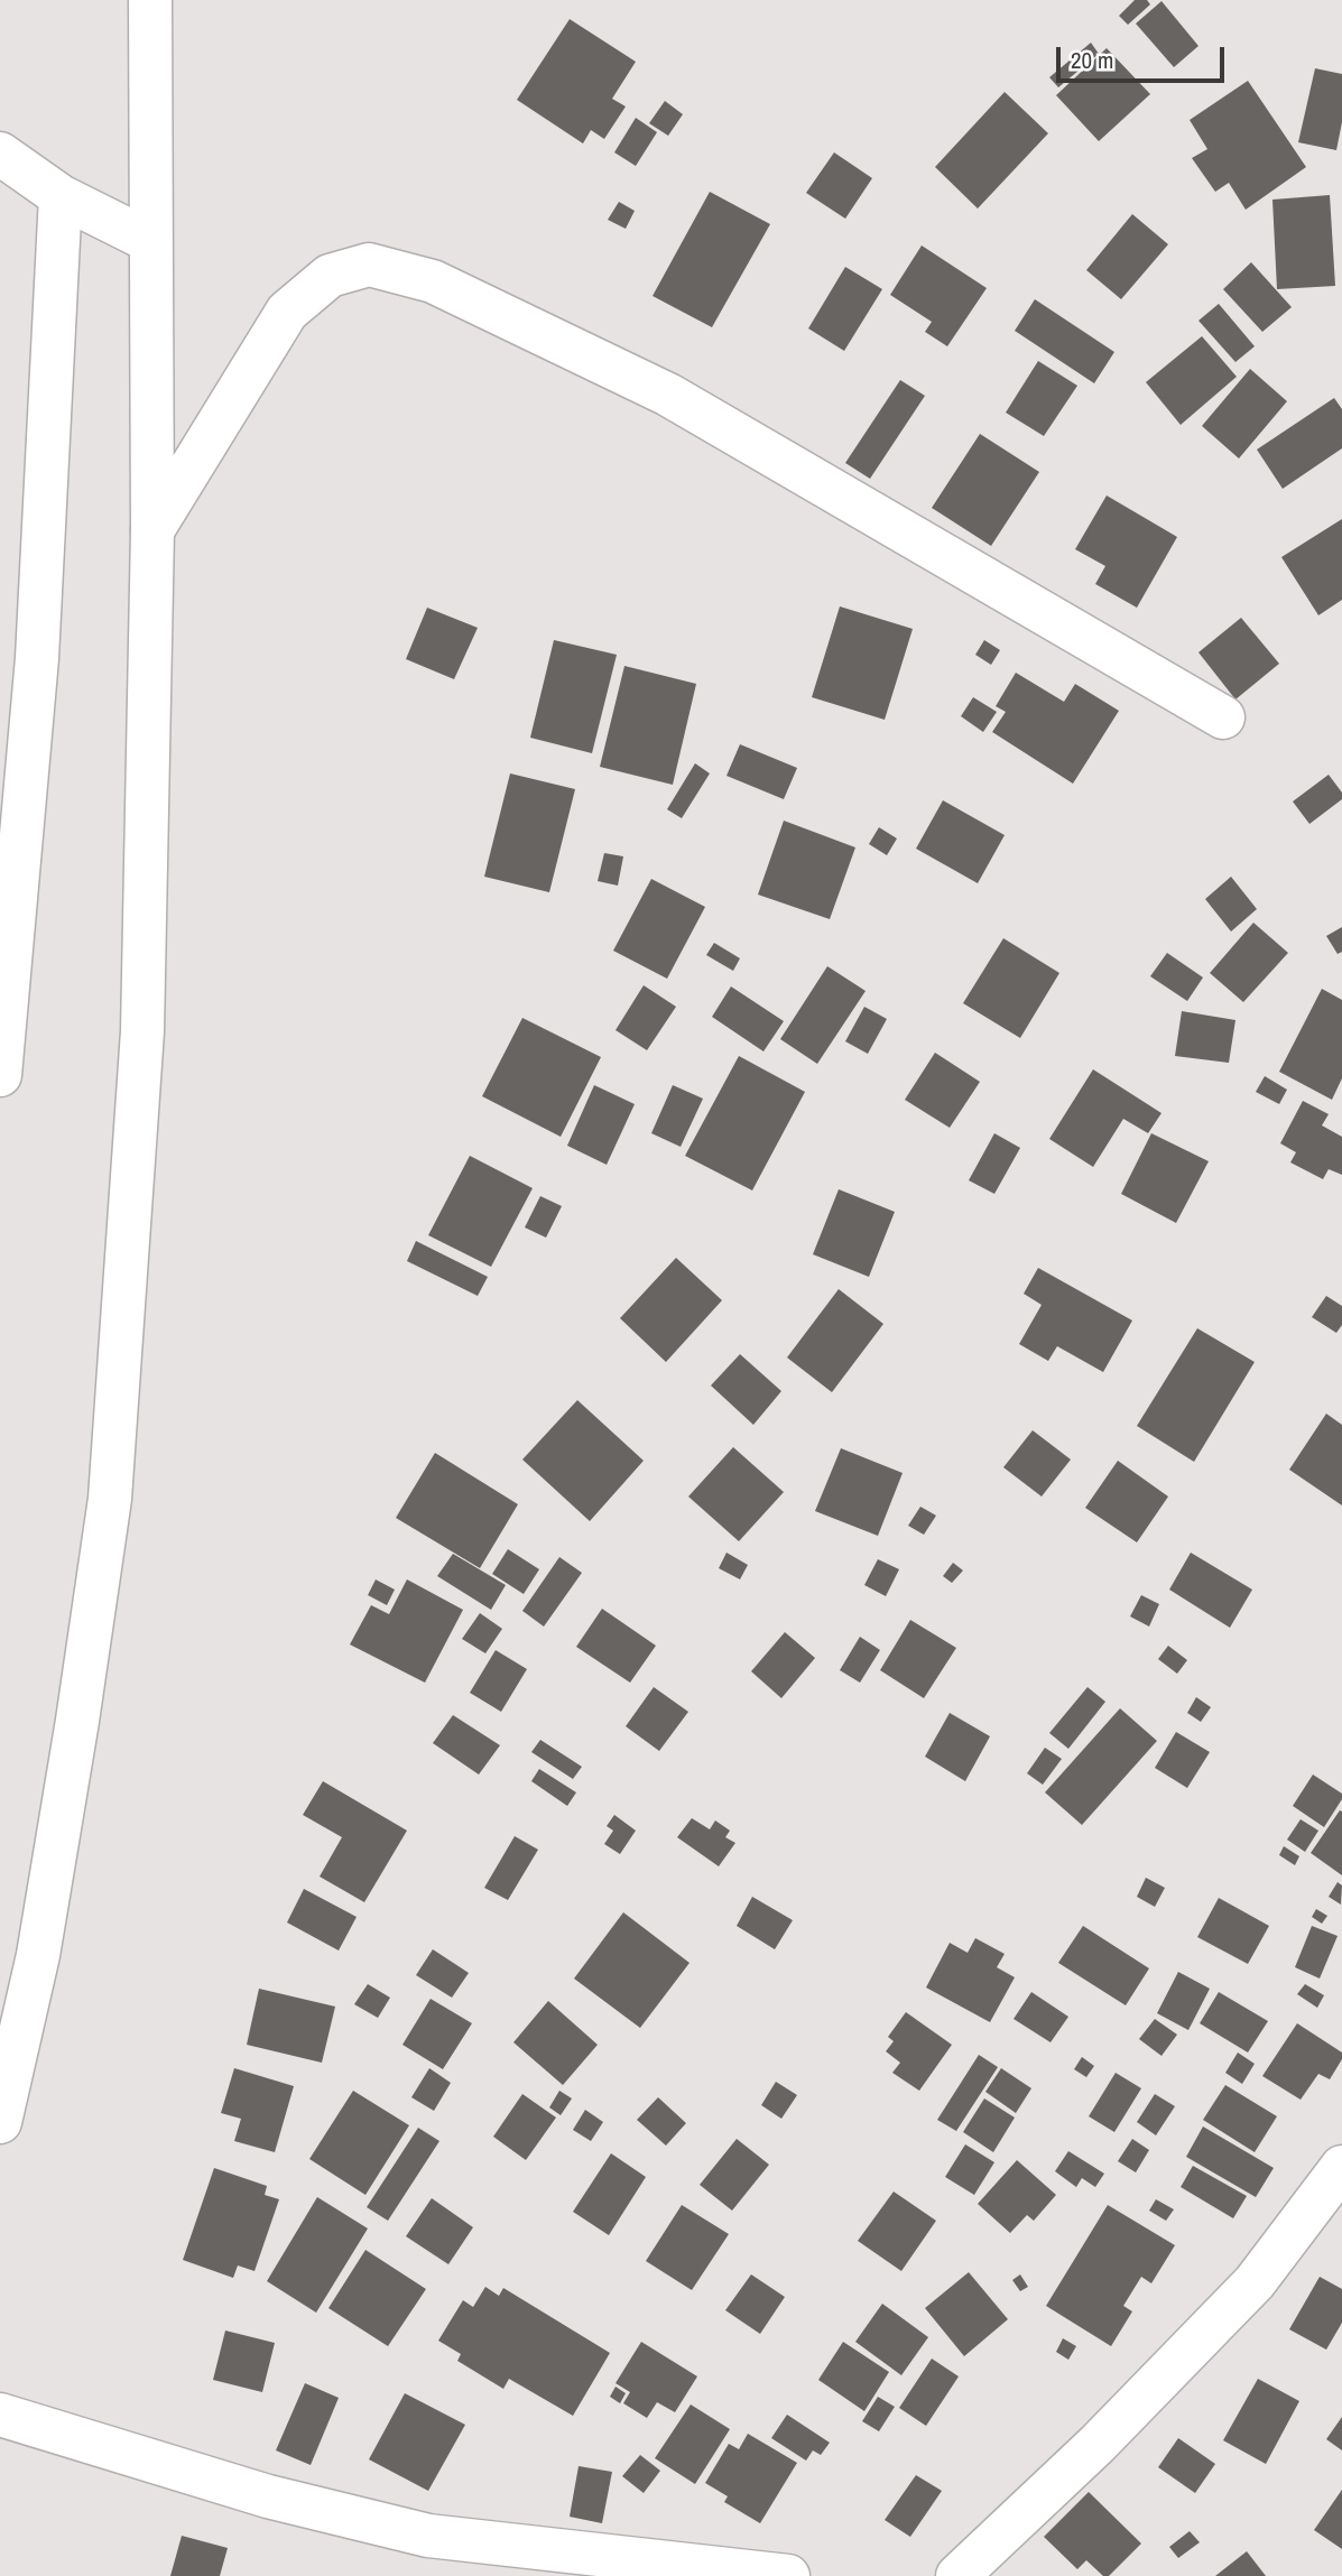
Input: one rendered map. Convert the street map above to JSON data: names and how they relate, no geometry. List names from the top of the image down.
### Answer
{
  "scale_bar": "20 m"
}
